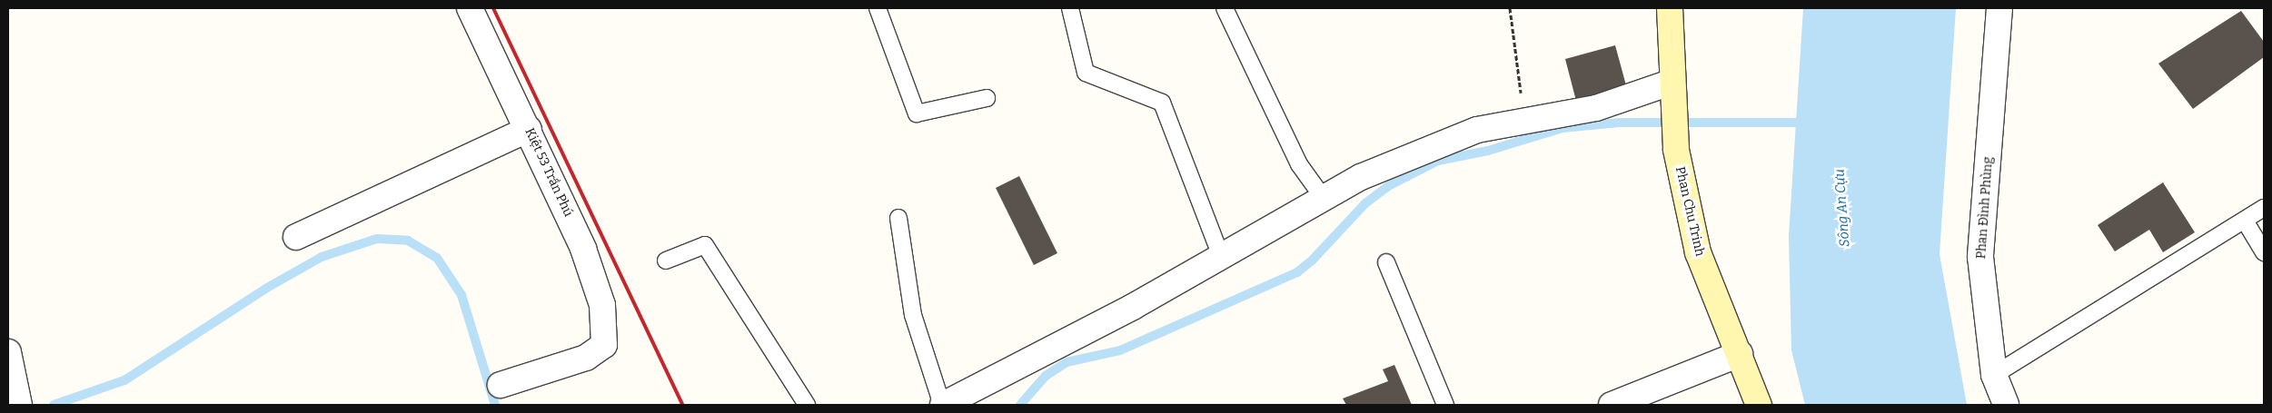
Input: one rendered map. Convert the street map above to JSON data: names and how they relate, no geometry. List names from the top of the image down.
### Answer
{
  "streets": {
    "street": ["Kiệt 53 Trần Phú", "Phan Đình Phùng", "Phan Chu Trinh"]
  },
  "water": ["Sông An Cựu"]
}
